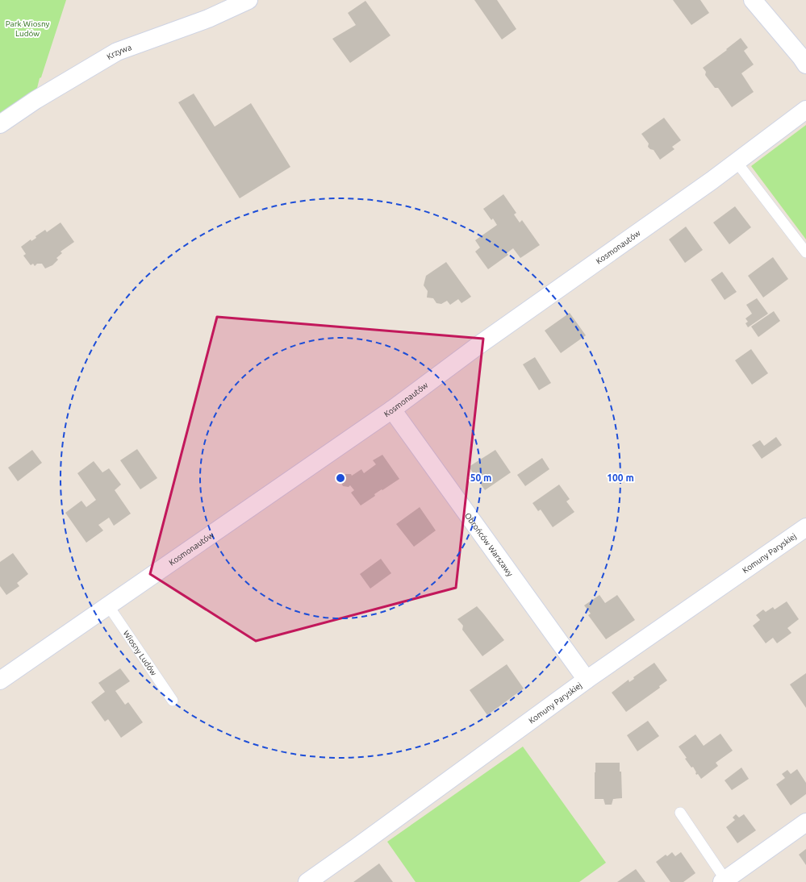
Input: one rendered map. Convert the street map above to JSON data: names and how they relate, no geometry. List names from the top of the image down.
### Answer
{
  "streets": {
    "street": [
      "Krzywa",
      "Kosmonautów",
      "Obrońców Warszawy",
      "Komuny Paryskiej"
    ],
    "lane": ["Wiosny Ludów"]
  },
  "crossings": [
    ["Kosmonautów", "Obrońców Warszawy"],
    ["Kosmonautów", "Wiosny Ludów"],
    ["Obrońców Warszawy", "Komuny Paryskiej"]
  ],
  "parks": ["Park Wiosny Ludów"],
  "rings": ["50 m", "100 m"]
}
